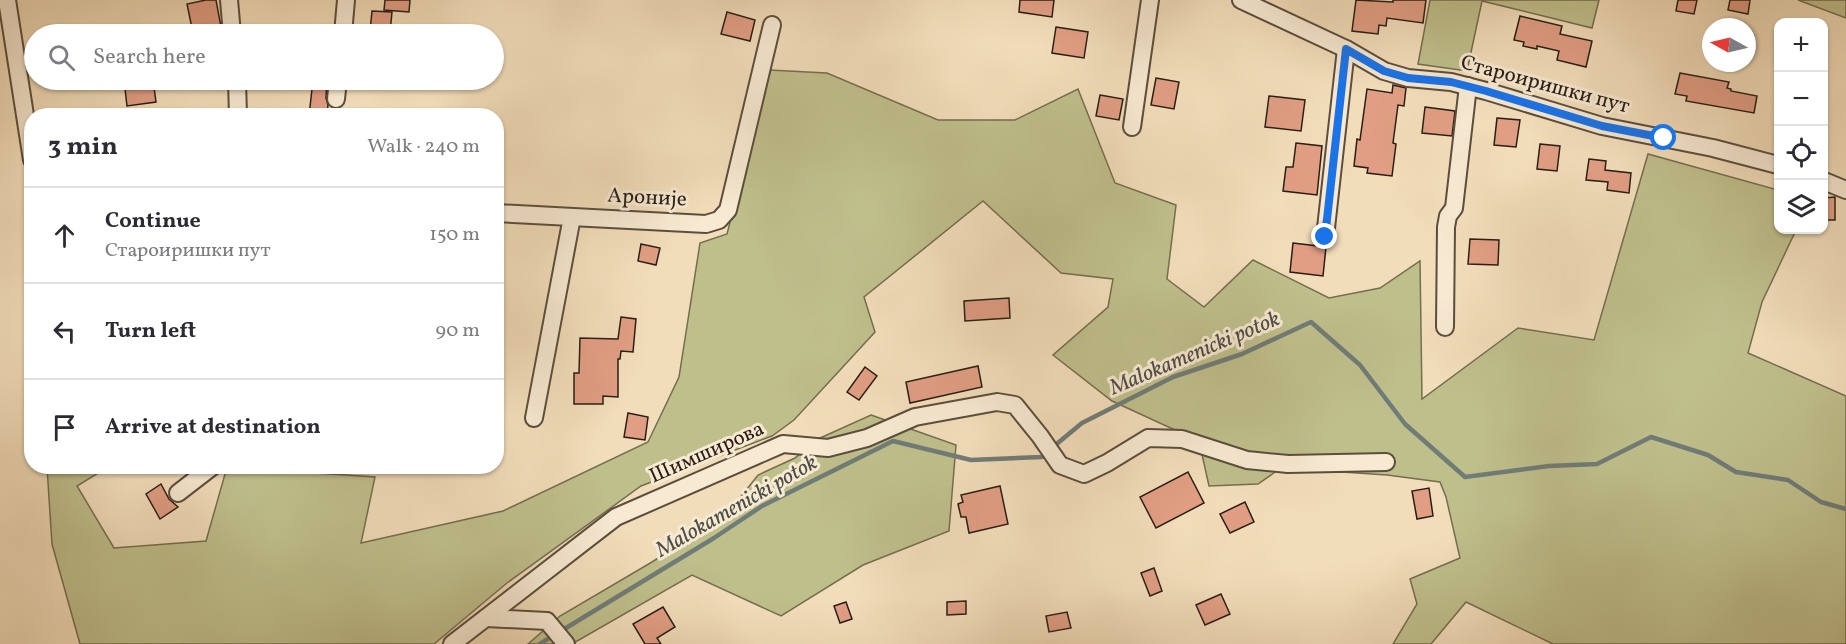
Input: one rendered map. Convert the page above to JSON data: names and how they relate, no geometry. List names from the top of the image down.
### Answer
{
  "streets": {
    "street": ["Староиришки пут", "Ароније", "Шимширова"]
  },
  "water": ["Malokamenicki potok"],
  "north": "left",
  "page": {
    "map_buttons": ["+", "−"],
    "search": "Search here",
    "heading": ["3 min", "Walk · 240 m"],
    "list": [
      ["Continue", "Староиришки пут", "150 m"],
      ["Turn left", "90 m"],
      "Arrive at destination"
    ]
  }
}
